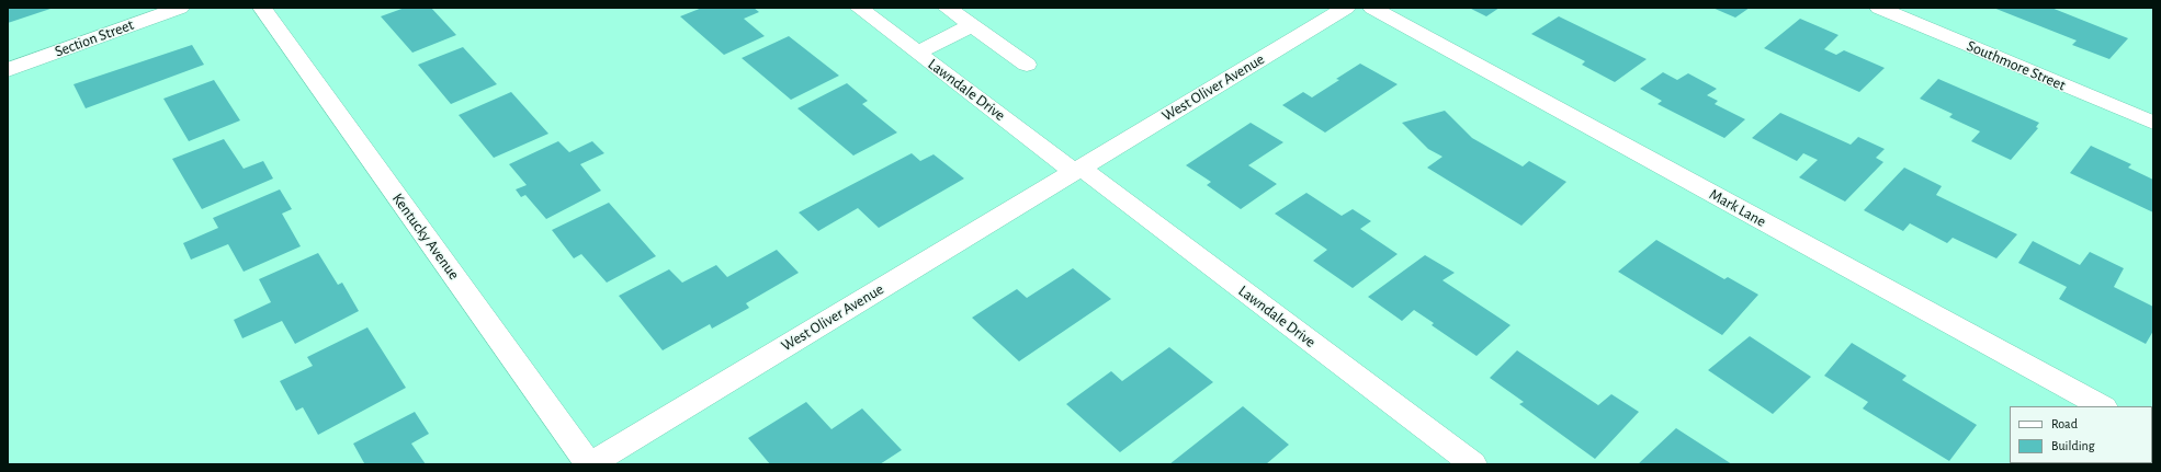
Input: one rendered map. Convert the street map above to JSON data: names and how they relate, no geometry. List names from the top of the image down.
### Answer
{
  "streets": {
    "street": [
      "Section Street",
      "Southmore Street",
      "West Oliver Avenue",
      "Lawndale Drive",
      "Mark Lane",
      "Kentucky Avenue"
    ]
  },
  "crossings": [
    ["West Oliver Avenue", "Lawndale Drive"],
    ["West Oliver Avenue", "Kentucky Avenue"]
  ],
  "legend": ["Road", "Building"]
}
